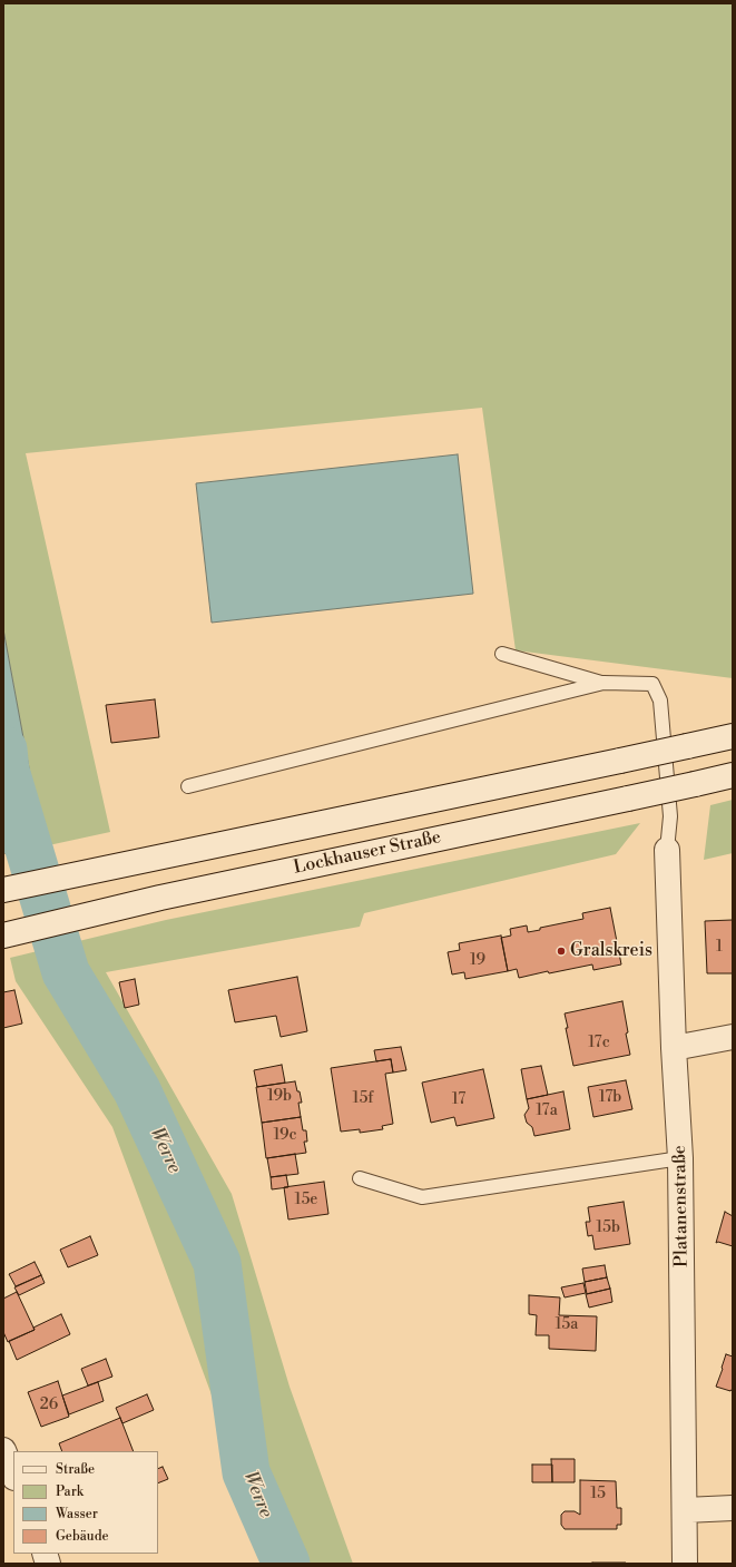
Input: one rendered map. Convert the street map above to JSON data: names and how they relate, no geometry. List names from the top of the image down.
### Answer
{
  "streets": {
    "main road": ["Lockhauser Straße", "Platanenstraße"]
  },
  "water": ["Werre"],
  "places": ["Gralskreis"],
  "house_numbers": [
    "1",
    "19",
    "17c",
    "19b",
    "17b",
    "15f",
    "17",
    "17a",
    "19c",
    "15e",
    "15b",
    "15a",
    "26",
    "15"
  ],
  "legend": [
    "Straße",
    "Park",
    "Wasser",
    "Gebäude"
  ]
}
